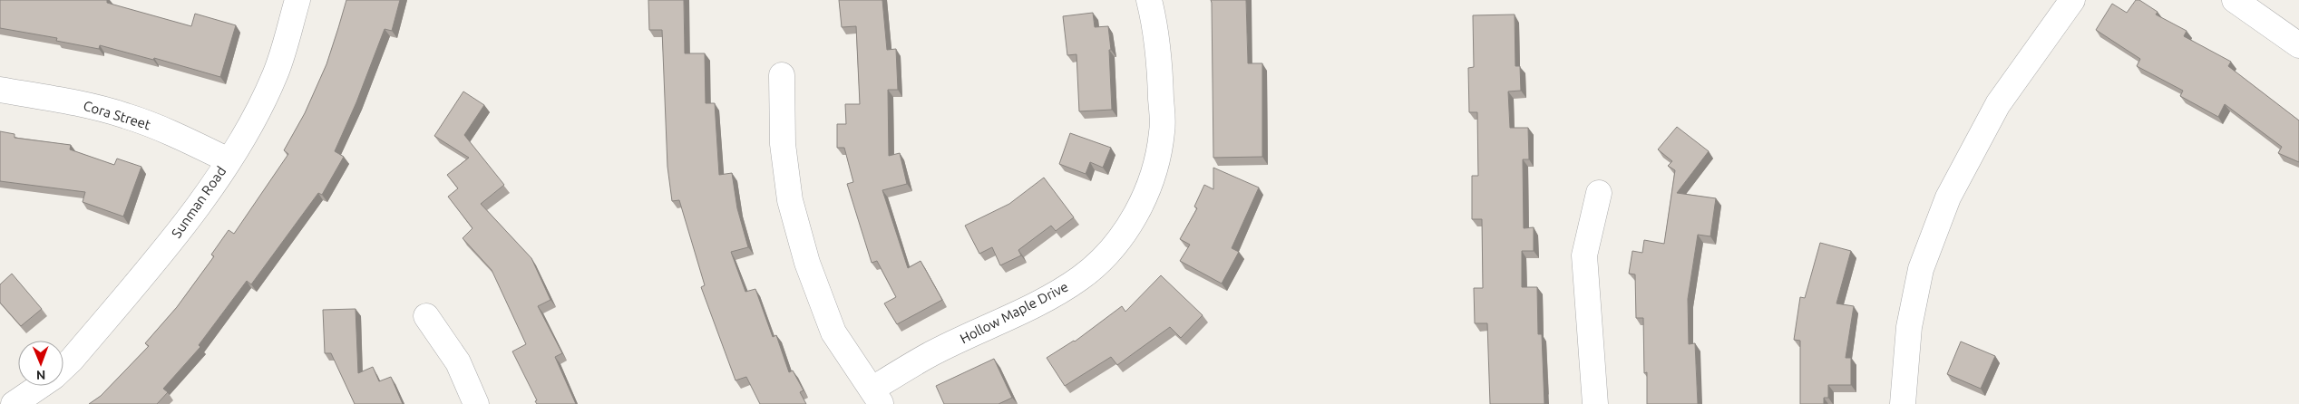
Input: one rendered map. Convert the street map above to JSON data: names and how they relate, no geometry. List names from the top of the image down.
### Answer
{
  "streets": {
    "street": ["Cora Street", "Sunman Road", "Hollow Maple Drive"]
  },
  "crossings": [
    ["Cora Street", "Sunman Road"]
  ],
  "north": "bottom"
}
